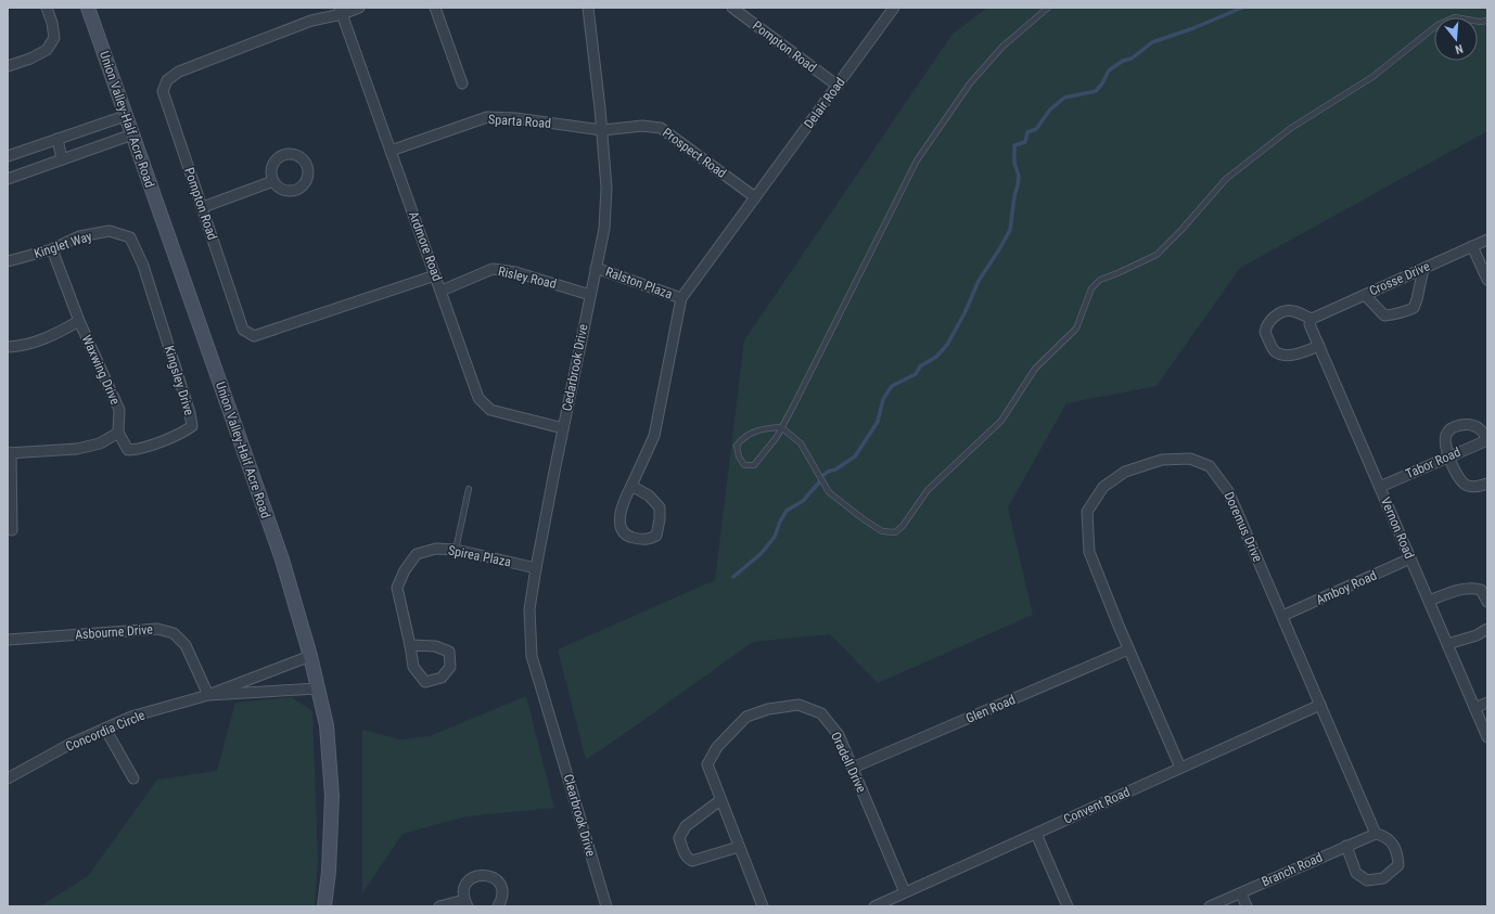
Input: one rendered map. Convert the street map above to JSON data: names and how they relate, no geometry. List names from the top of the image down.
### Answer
{
  "streets": {
    "street": [
      "Pompton Road",
      "Delair Road",
      "Union Valley-Half Acre Road",
      "Sparta Road",
      "Prospect Road",
      "Kinglet Way",
      "Ardmore Road",
      "Risley Road",
      "Crosse Drive",
      "Ralston Plaza",
      "Cedarbrook Drive",
      "Waxwing Drive",
      "Kingsley Drive",
      "Tabor Road",
      "Doremus Drive",
      "Vernon Road",
      "Spirea Plaza",
      "Amboy Road",
      "Asbourne Drive",
      "Glen Road",
      "Concordia Circle",
      "Oradell Drive",
      "Convent Road",
      "Clearbrook Drive",
      "Branch Road"
    ]
  },
  "crossings": [
    ["Pompton Road", "Delair Road"],
    ["Pompton Road", "Ardmore Road"],
    ["Delair Road", "Prospect Road"],
    ["Delair Road", "Ralston Plaza"],
    ["Union Valley-Half Acre Road", "Concordia Circle"],
    ["Sparta Road", "Prospect Road"],
    ["Sparta Road", "Ardmore Road"],
    ["Sparta Road", "Cedarbrook Drive"],
    ["Prospect Road", "Cedarbrook Drive"],
    ["Kinglet Way", "Waxwing Drive"],
    ["Kinglet Way", "Kingsley Drive"],
    ["Ardmore Road", "Risley Road"],
    ["Ardmore Road", "Cedarbrook Drive"],
    ["Risley Road", "Cedarbrook Drive"],
    ["Crosse Drive", "Vernon Road"],
    ["Ralston Plaza", "Cedarbrook Drive"],
    ["Cedarbrook Drive", "Spirea Plaza"],
    ["Cedarbrook Drive", "Clearbrook Drive"],
    ["Waxwing Drive", "Kingsley Drive"],
    ["Tabor Road", "Vernon Road"],
    ["Doremus Drive", "Amboy Road"],
    ["Doremus Drive", "Glen Road"],
    ["Doremus Drive", "Convent Road"],
    ["Doremus Drive", "Branch Road"],
    ["Vernon Road", "Amboy Road"],
    ["Asbourne Drive", "Concordia Circle"],
    ["Glen Road", "Oradell Drive"],
    ["Oradell Drive", "Convent Road"]
  ],
  "north": "bottom"
}
